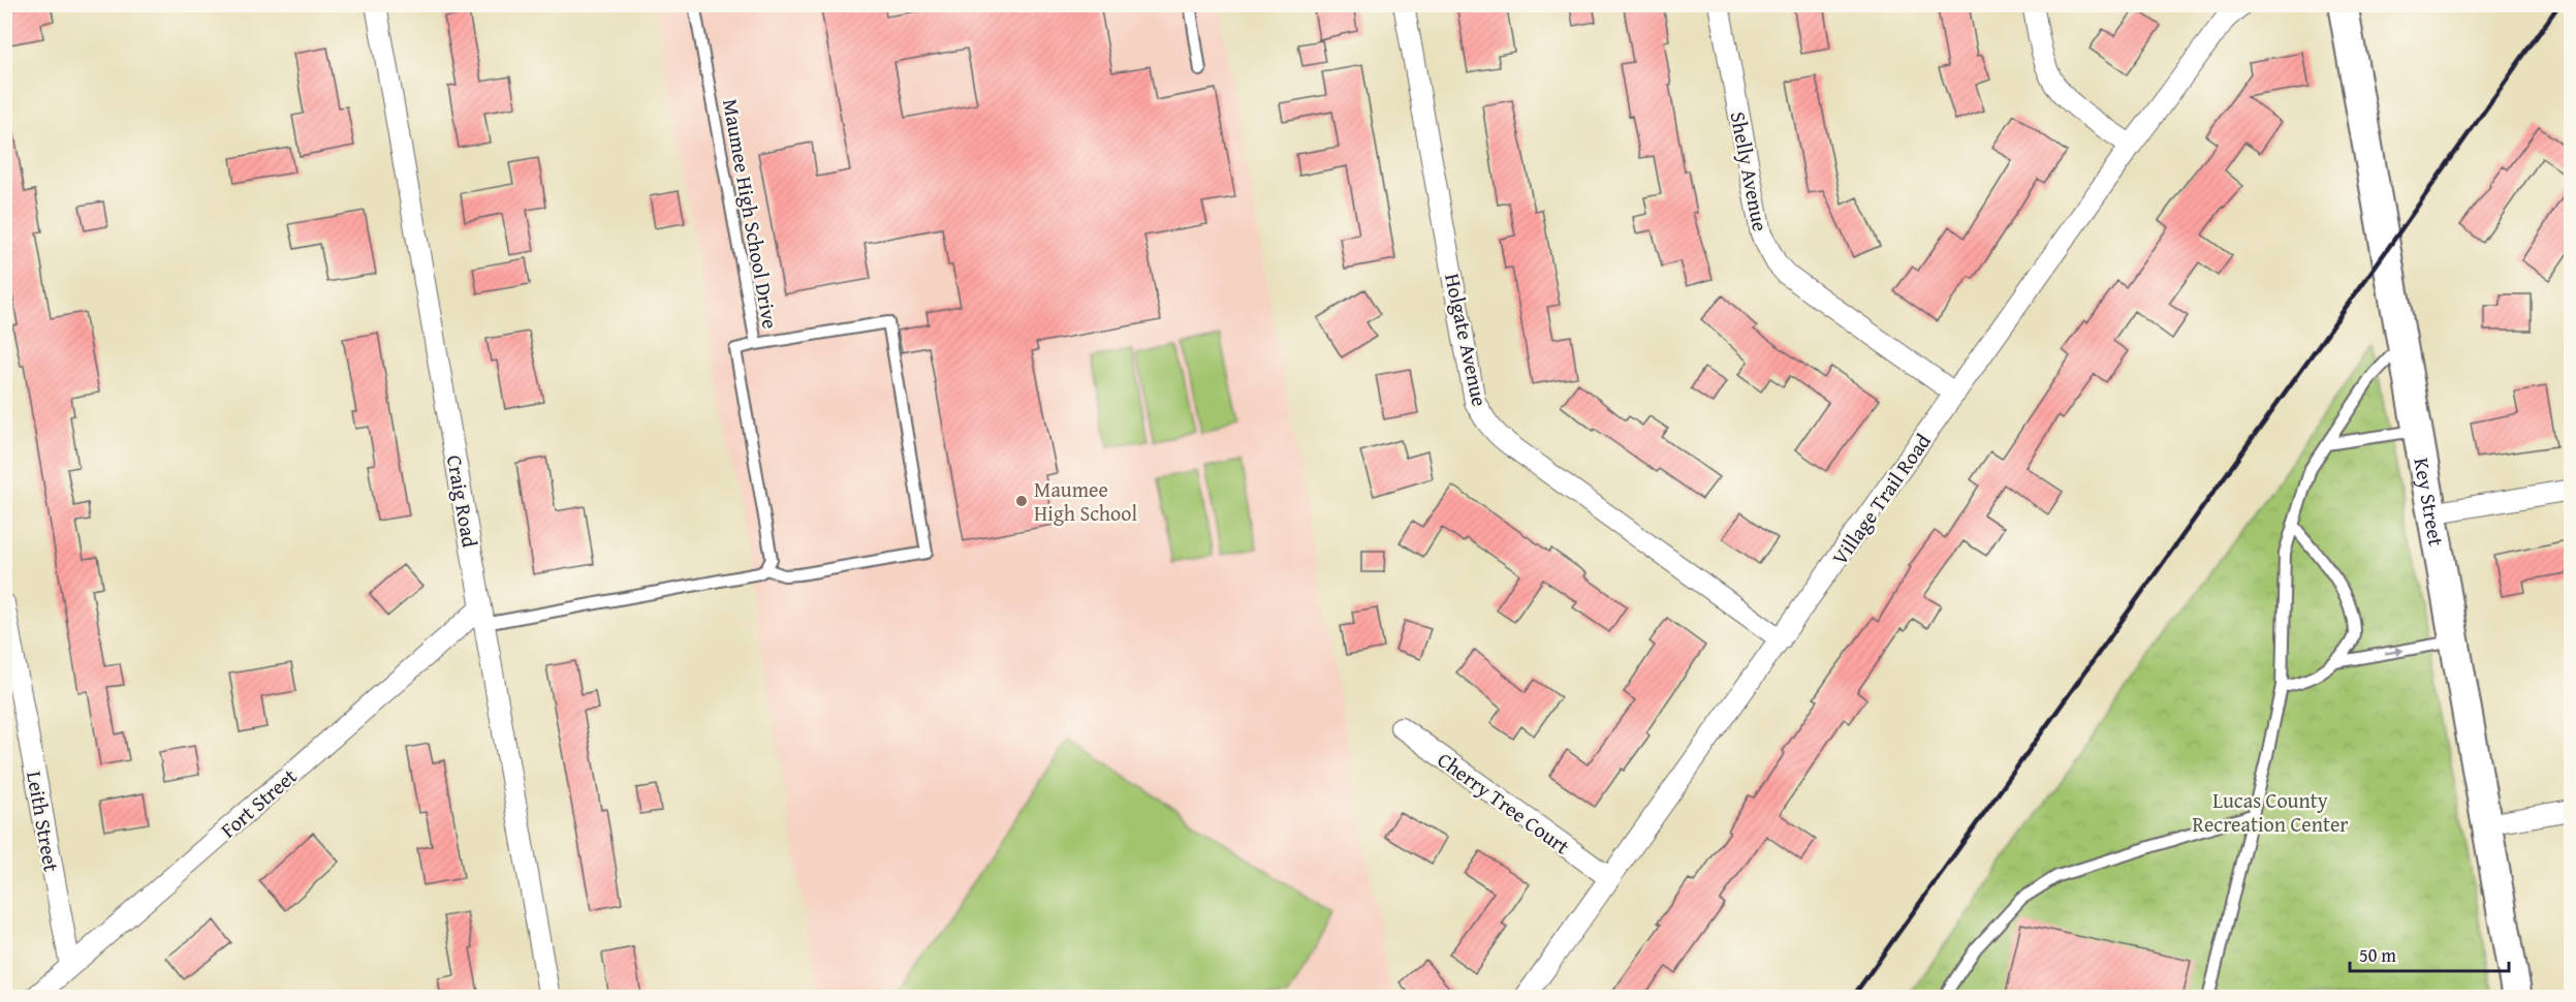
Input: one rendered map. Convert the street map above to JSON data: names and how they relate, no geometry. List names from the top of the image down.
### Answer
{
  "streets": {
    "street": [
      "Shelly Avenue",
      "Holgate Avenue",
      "Village Trail Road",
      "Craig Road",
      "Key Street",
      "Fort Street",
      "Cherry Tree Court",
      "Leith Street"
    ],
    "lane": ["Maumee High School Drive"]
  },
  "crossings": [
    ["Shelly Avenue", "Village Trail Road"],
    ["Holgate Avenue", "Village Trail Road"],
    ["Village Trail Road", "Cherry Tree Court"],
    ["Craig Road", "Fort Street"],
    ["Fort Street", "Leith Street"]
  ],
  "parks": ["Lucas County Recreation Center"],
  "places": ["Maumee High School"],
  "scale_bar": "50 m"
}
